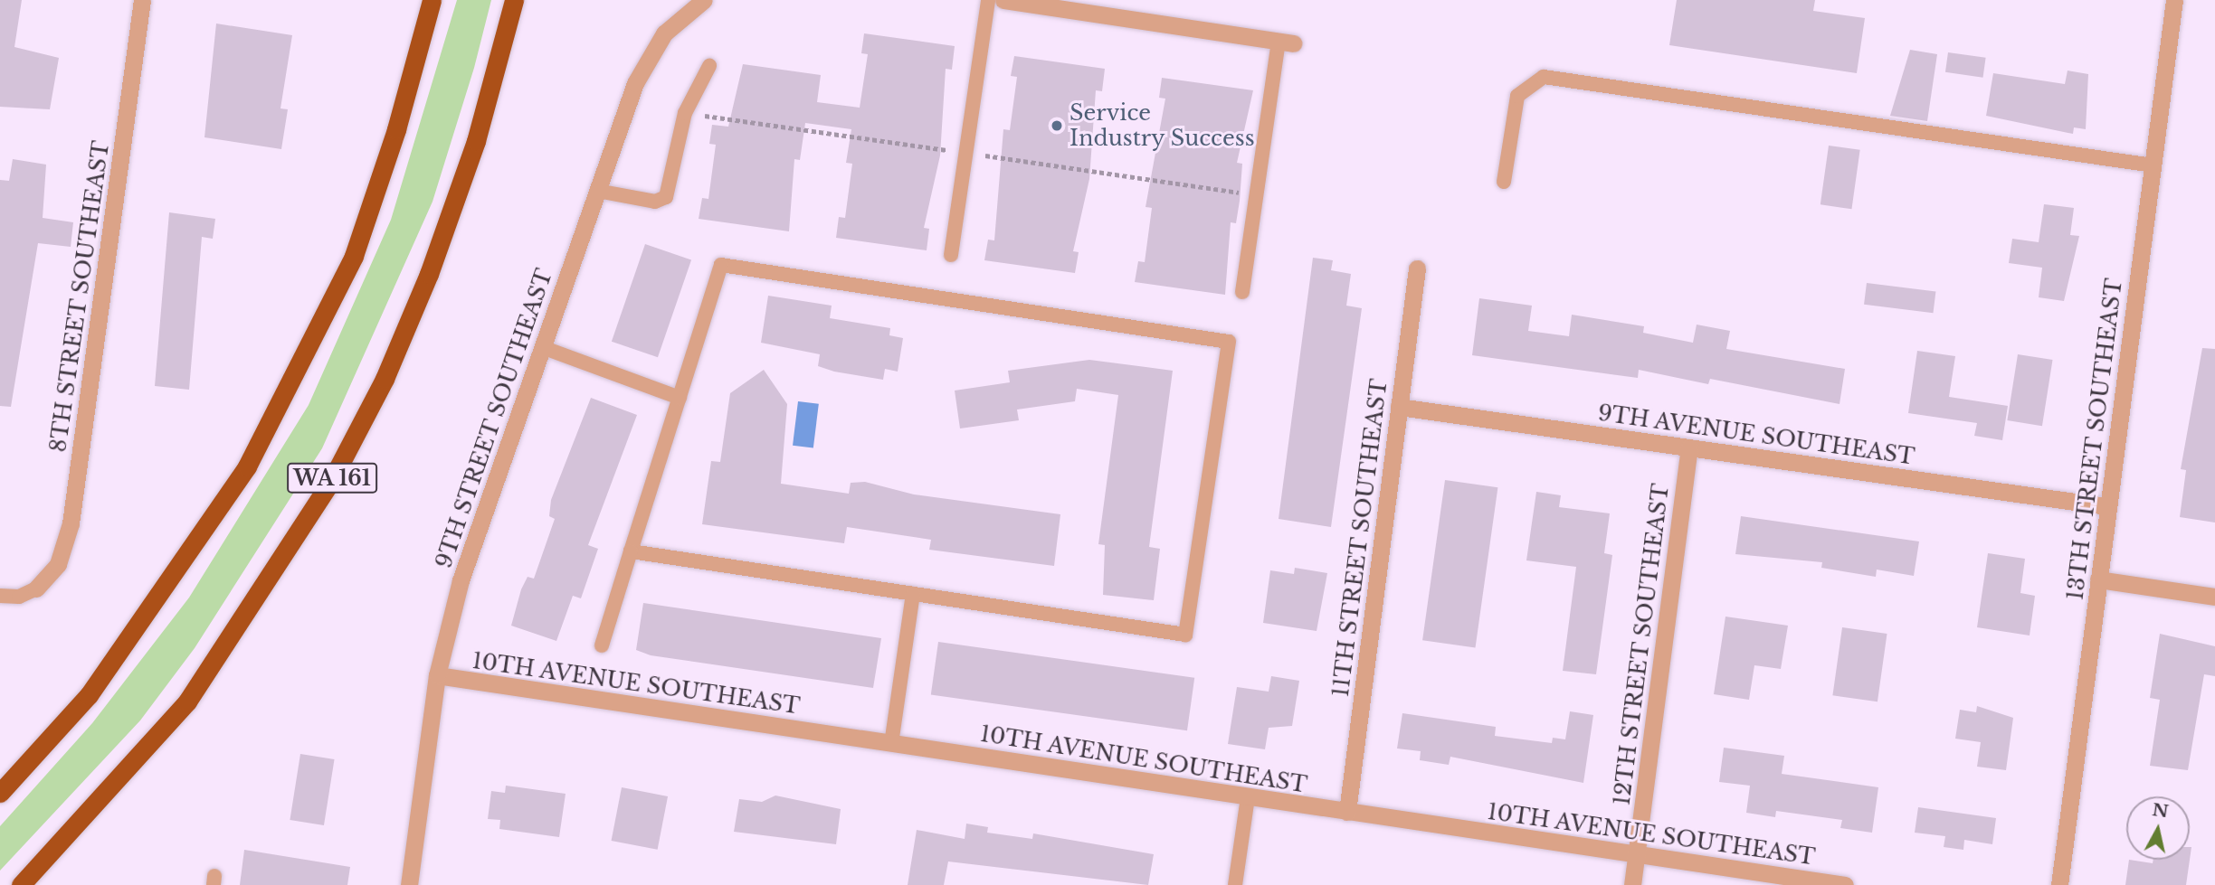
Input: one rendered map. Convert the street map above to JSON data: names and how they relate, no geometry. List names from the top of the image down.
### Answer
{
  "streets": {
    "highway": ["WA 161"],
    "street": [
      "8TH STREET SOUTHEAST",
      "9TH STREET SOUTHEAST",
      "9TH AVENUE SOUTHEAST",
      "13TH STREET SOUTHEAST",
      "11TH STREET SOUTHEAST",
      "12TH STREET SOUTHEAST",
      "10TH AVENUE SOUTHEAST"
    ]
  },
  "crossings": [
    ["9TH STREET SOUTHEAST", "10TH AVENUE SOUTHEAST"],
    ["9TH AVENUE SOUTHEAST", "13TH STREET SOUTHEAST"],
    ["9TH AVENUE SOUTHEAST", "11TH STREET SOUTHEAST"],
    ["9TH AVENUE SOUTHEAST", "12TH STREET SOUTHEAST"],
    ["11TH STREET SOUTHEAST", "10TH AVENUE SOUTHEAST"],
    ["12TH STREET SOUTHEAST", "10TH AVENUE SOUTHEAST"]
  ],
  "places": ["Service Industry Success"],
  "north": "top"
}
